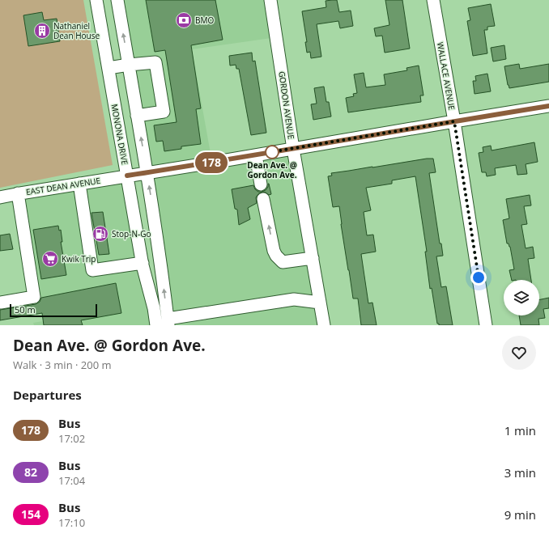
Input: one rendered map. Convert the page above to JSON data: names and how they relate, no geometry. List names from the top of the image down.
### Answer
{
  "streets": {
    "street": [
      "WALLACE AVENUE",
      "GORDON AVENUE",
      "MONONA DRIVE",
      "EAST DEAN AVENUE"
    ]
  },
  "crossings": [
    ["WALLACE AVENUE", "EAST DEAN AVENUE"],
    ["GORDON AVENUE", "EAST DEAN AVENUE"],
    ["MONONA DRIVE", "EAST DEAN AVENUE"]
  ],
  "places": {
    "bank": ["BMO"],
    "building": ["Nathaniel Dean House"],
    "other": ["Dean Ave. @ Gordon Ave."],
    "fuel station": ["Stop-N-Go"],
    "supermarket": ["Kwik Trip"]
  },
  "lines": ["bus line 178"],
  "scale_bar": "50 m",
  "page": {
    "on_map": "178",
    "scale": "50 m",
    "heading": [
      ["Dean Ave. @ Gordon Ave.", "Walk · 3 min · 200 m"],
      "Departures"
    ],
    "list": [
      {
        "mark": "178",
        "name": "Bus",
        "note": "17:02",
        "value": "1 min"
      },
      {
        "mark": "82",
        "name": "Bus",
        "note": "17:04",
        "value": "3 min"
      },
      {
        "mark": "154",
        "name": "Bus",
        "note": "17:10",
        "value": "9 min"
      }
    ]
  }
}
